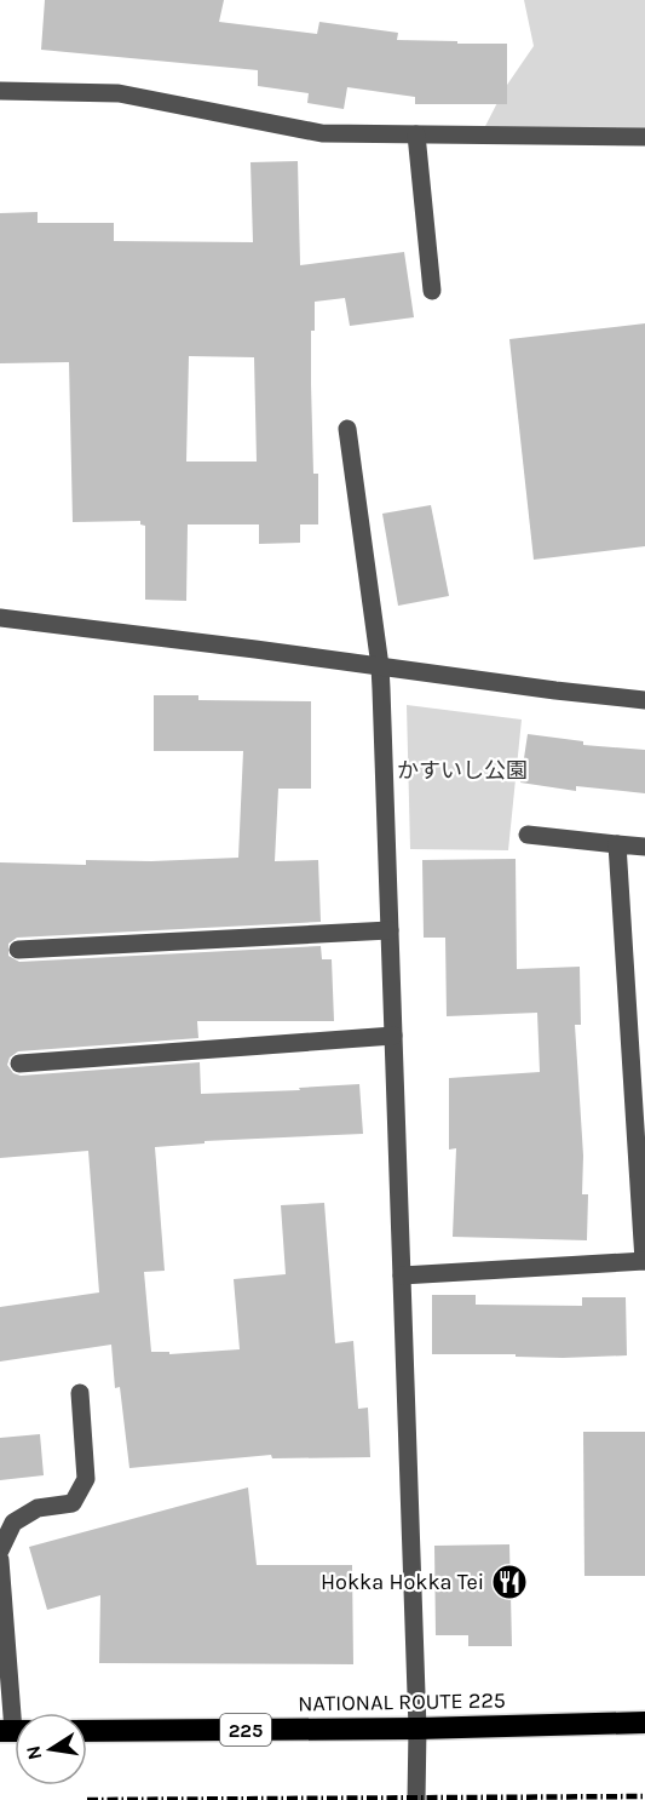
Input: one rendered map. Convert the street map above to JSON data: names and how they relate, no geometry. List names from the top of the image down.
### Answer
{
  "streets": {
    "highway": ["NATIONAL ROUTE 225", "225"]
  },
  "parks": ["かすいし公園"],
  "places": {
    "restaurant": ["Hokka Hokka Tei"]
  },
  "north": "left"
}
